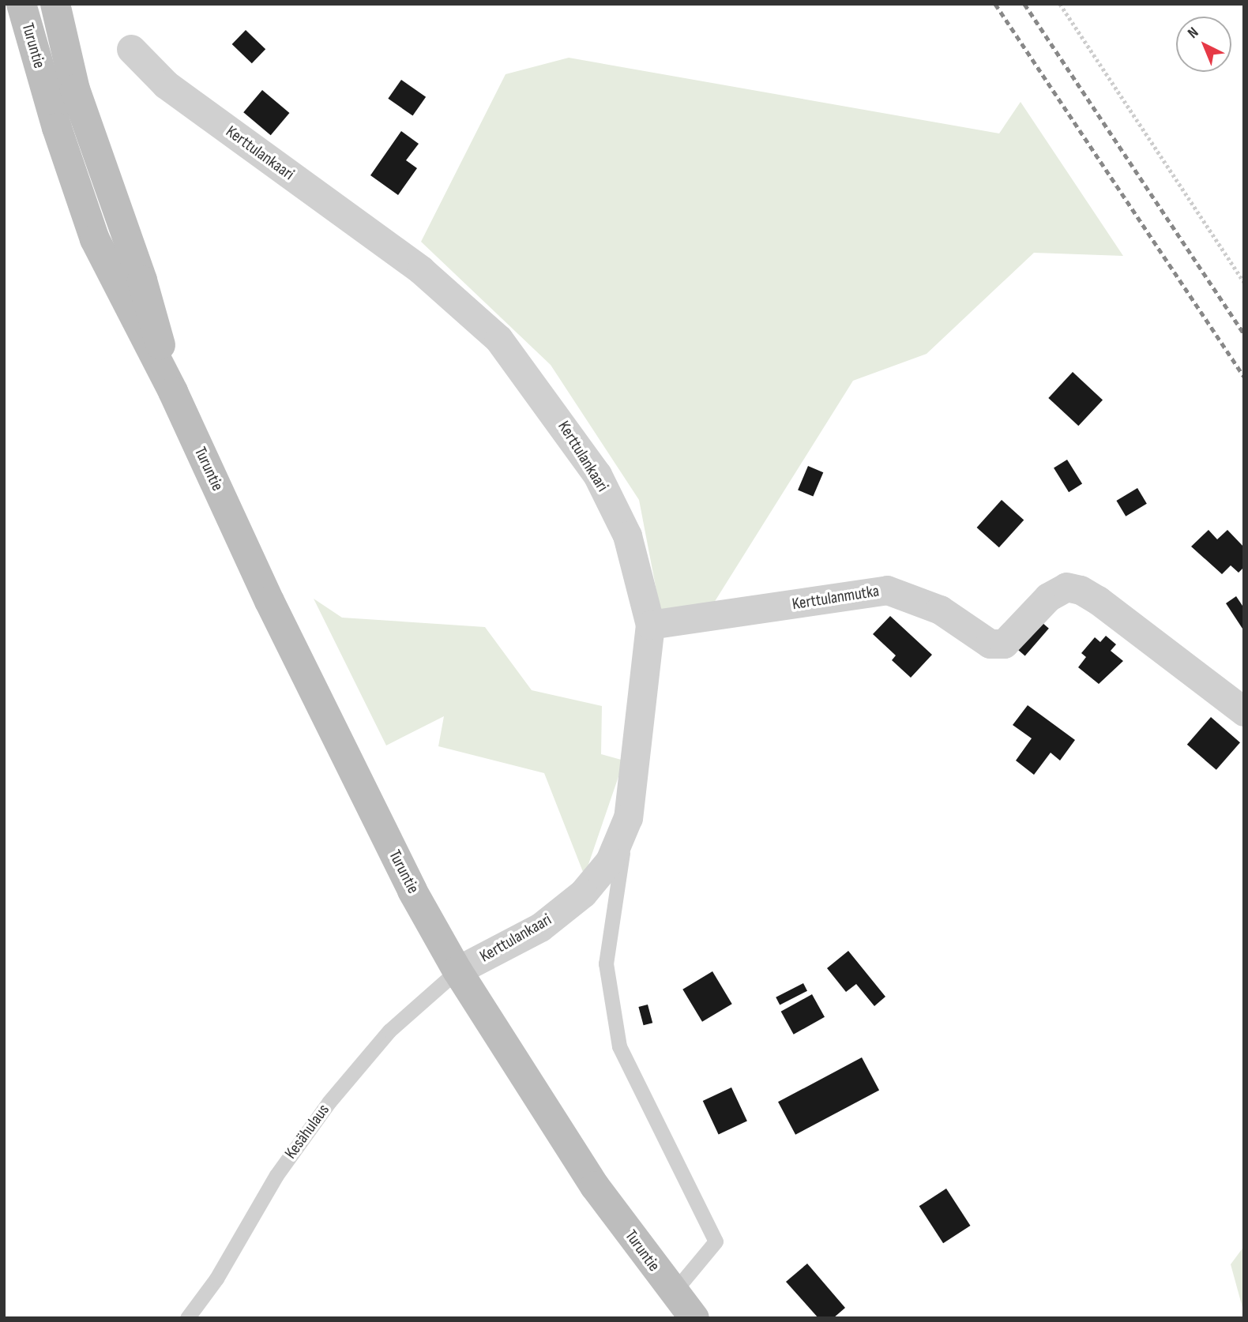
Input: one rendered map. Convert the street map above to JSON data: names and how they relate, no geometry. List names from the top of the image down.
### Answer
{
  "streets": {
    "main road": ["Turuntie"],
    "street": ["Kerttulankaari", "Kerttulanmutka"],
    "lane": ["Kesähulaus"]
  },
  "crossings": [
    ["Turuntie", "Kerttulankaari"],
    ["Turuntie", "Kesähulaus"],
    ["Kerttulankaari", "Kerttulanmutka"],
    ["Kerttulankaari", "Kesähulaus"]
  ],
  "north": "top left"
}
